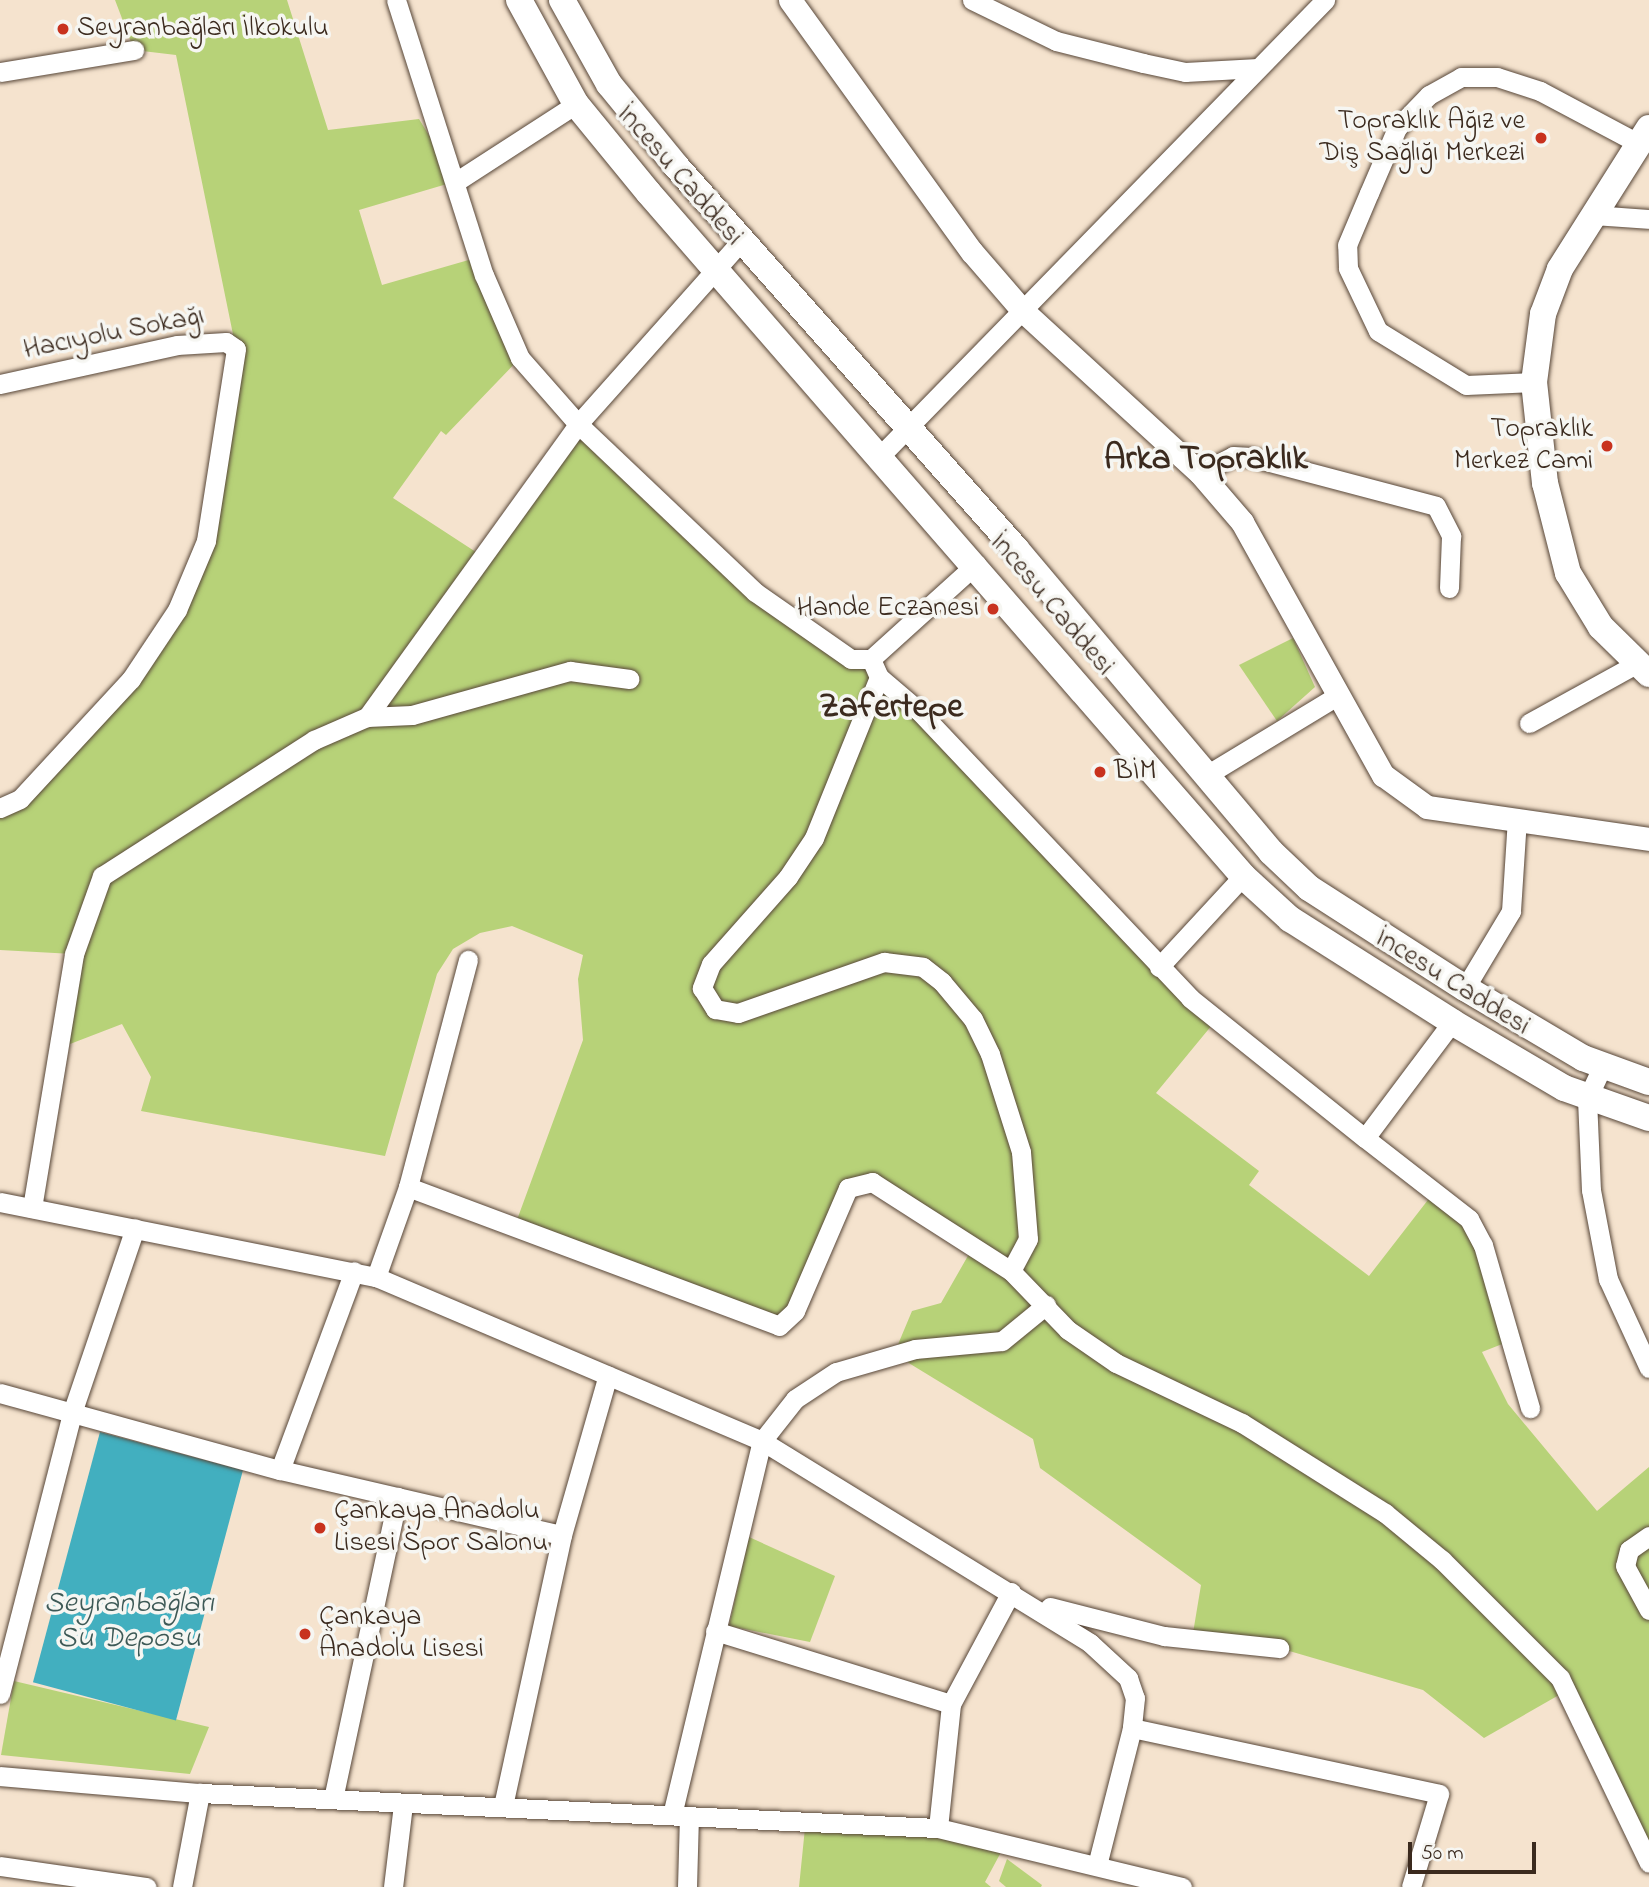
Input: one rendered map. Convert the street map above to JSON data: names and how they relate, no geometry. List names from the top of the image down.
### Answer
{
  "streets": {
    "main road": ["İncesu Caddesi"],
    "street": ["Hacıyolu Sokağı"]
  },
  "districts": ["Arka Topraklık", "Zafertepe"],
  "water": ["Seyranbağları Su Deposu"],
  "places": [
    "Seyranbağları İlkokulu",
    "Topraklık Ağız ve Diş Sağlığı Merkezi",
    "Topraklık Merkez Cami",
    "Hande Eczanesi",
    "BİM",
    "Çankaya Anadolu Lisesi Spor Salonu",
    "Çankaya Anadolu Lisesi"
  ],
  "scale_bar": "50 m"
}
